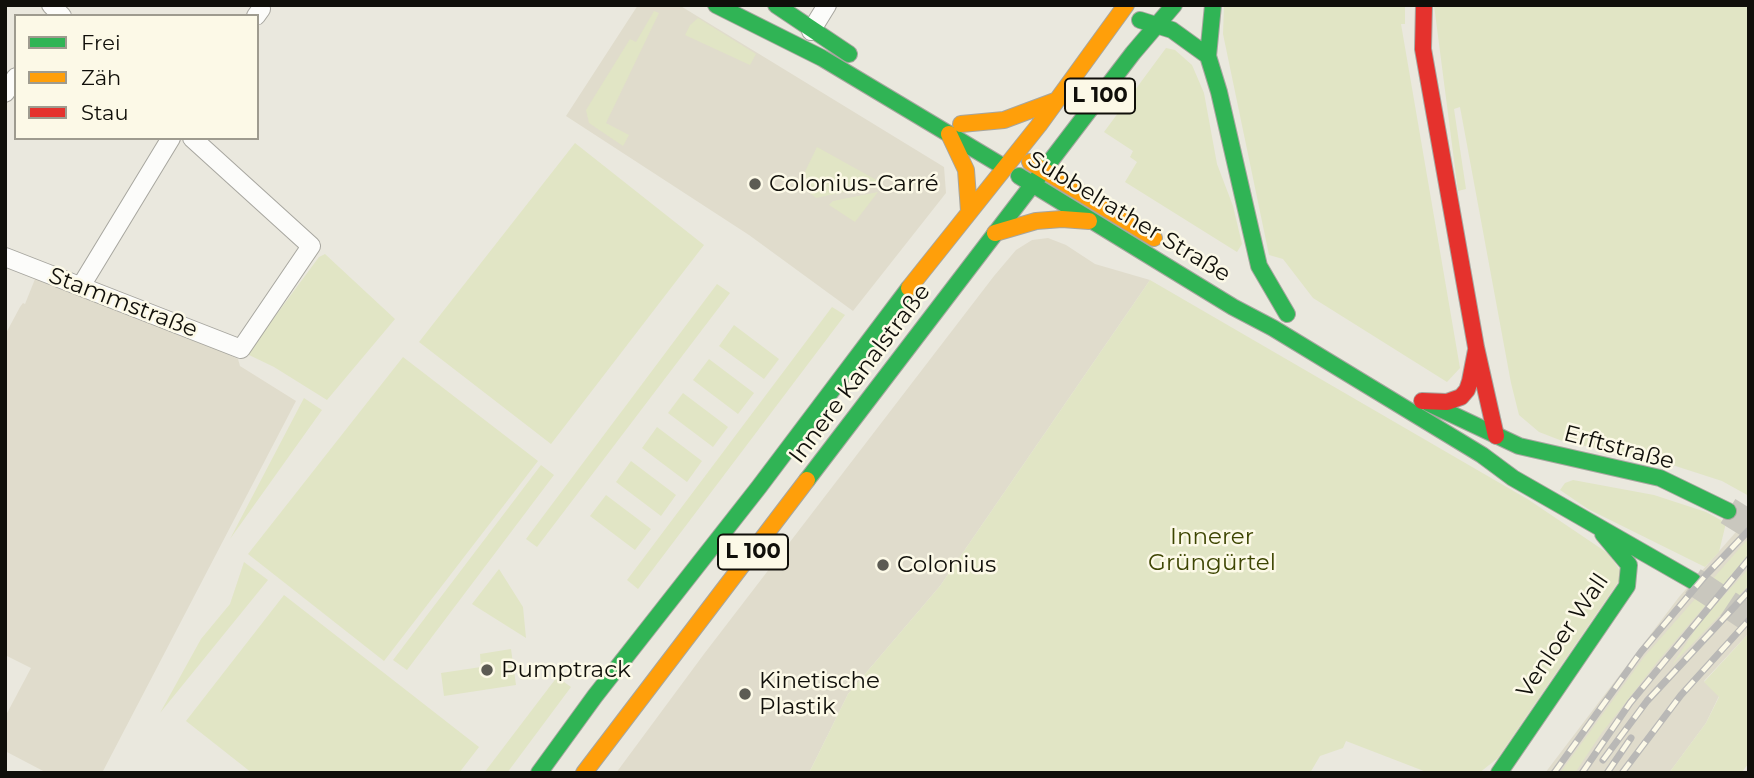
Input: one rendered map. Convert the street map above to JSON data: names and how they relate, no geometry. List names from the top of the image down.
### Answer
{
  "streets": {
    "main road": [
      "L 100",
      "Subbelrather Straße",
      "Innere Kanalstraße",
      "Erftstraße",
      "Venloer Wall"
    ],
    "street": ["Stammstraße"]
  },
  "crossings": [
    ["L 100", "Subbelrather Straße"],
    ["L 100", "Innere Kanalstraße"],
    ["Subbelrather Straße", "Innere Kanalstraße"]
  ],
  "parks": ["Innerer Grüngürtel"],
  "places": [
    "Colonius-Carré",
    "Colonius",
    "Pumptrack",
    "Kinetische Plastik"
  ],
  "legend": ["Frei", "Zäh", "Stau"]
}
